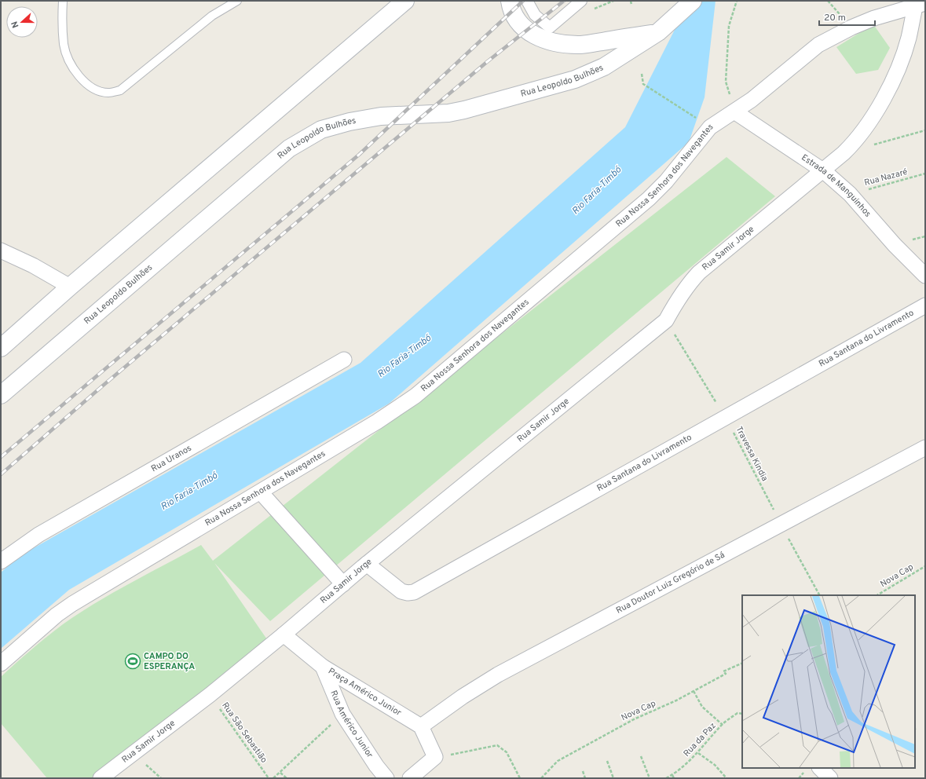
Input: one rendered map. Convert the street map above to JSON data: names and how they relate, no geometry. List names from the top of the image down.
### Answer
{
  "streets": {
    "main road": ["Rua Leopoldo Bulhões"],
    "street": [
      "Rua Nossa Senhora dos Navegantes",
      "Estrada de Manguinhos",
      "Rua Samir Jorge",
      "Rua Santana do Livramento",
      "Rua Uranos",
      "Rua Doutor Luiz Gregório de Sá",
      "Praça Américo Junior",
      "Rua Américo Junior"
    ],
    "path": [
      "Rua Nazaré",
      "Travessa Kindia",
      "Nova Cap",
      "Rua São Sebastião",
      "Rua da Paz"
    ]
  },
  "crossings": [
    ["Rua Nossa Senhora dos Navegantes", "Estrada de Manguinhos"],
    ["Rua Nossa Senhora dos Navegantes", "Rua Samir Jorge"],
    ["Rua Nazaré", "Estrada de Manguinhos"],
    ["Estrada de Manguinhos", "Rua Samir Jorge"],
    ["Rua Samir Jorge", "Rua Santana do Livramento"],
    ["Rua Samir Jorge", "Travessa Kindia"],
    ["Rua Samir Jorge", "Praça Américo Junior"],
    ["Rua Samir Jorge", "Rua São Sebastião"],
    ["Rua Santana do Livramento", "Travessa Kindia"],
    ["Travessa Kindia", "Rua Doutor Luiz Gregório de Sá"],
    ["Rua Doutor Luiz Gregório de Sá", "Praça Américo Junior"],
    ["Praça Américo Junior", "Rua Américo Junior"]
  ],
  "water": ["Rio Faria-Timbó"],
  "places": {
    "sports": ["CAMPO DO ESPERANÇA"]
  },
  "scale_bar": "20 m",
  "north": "left"
}
